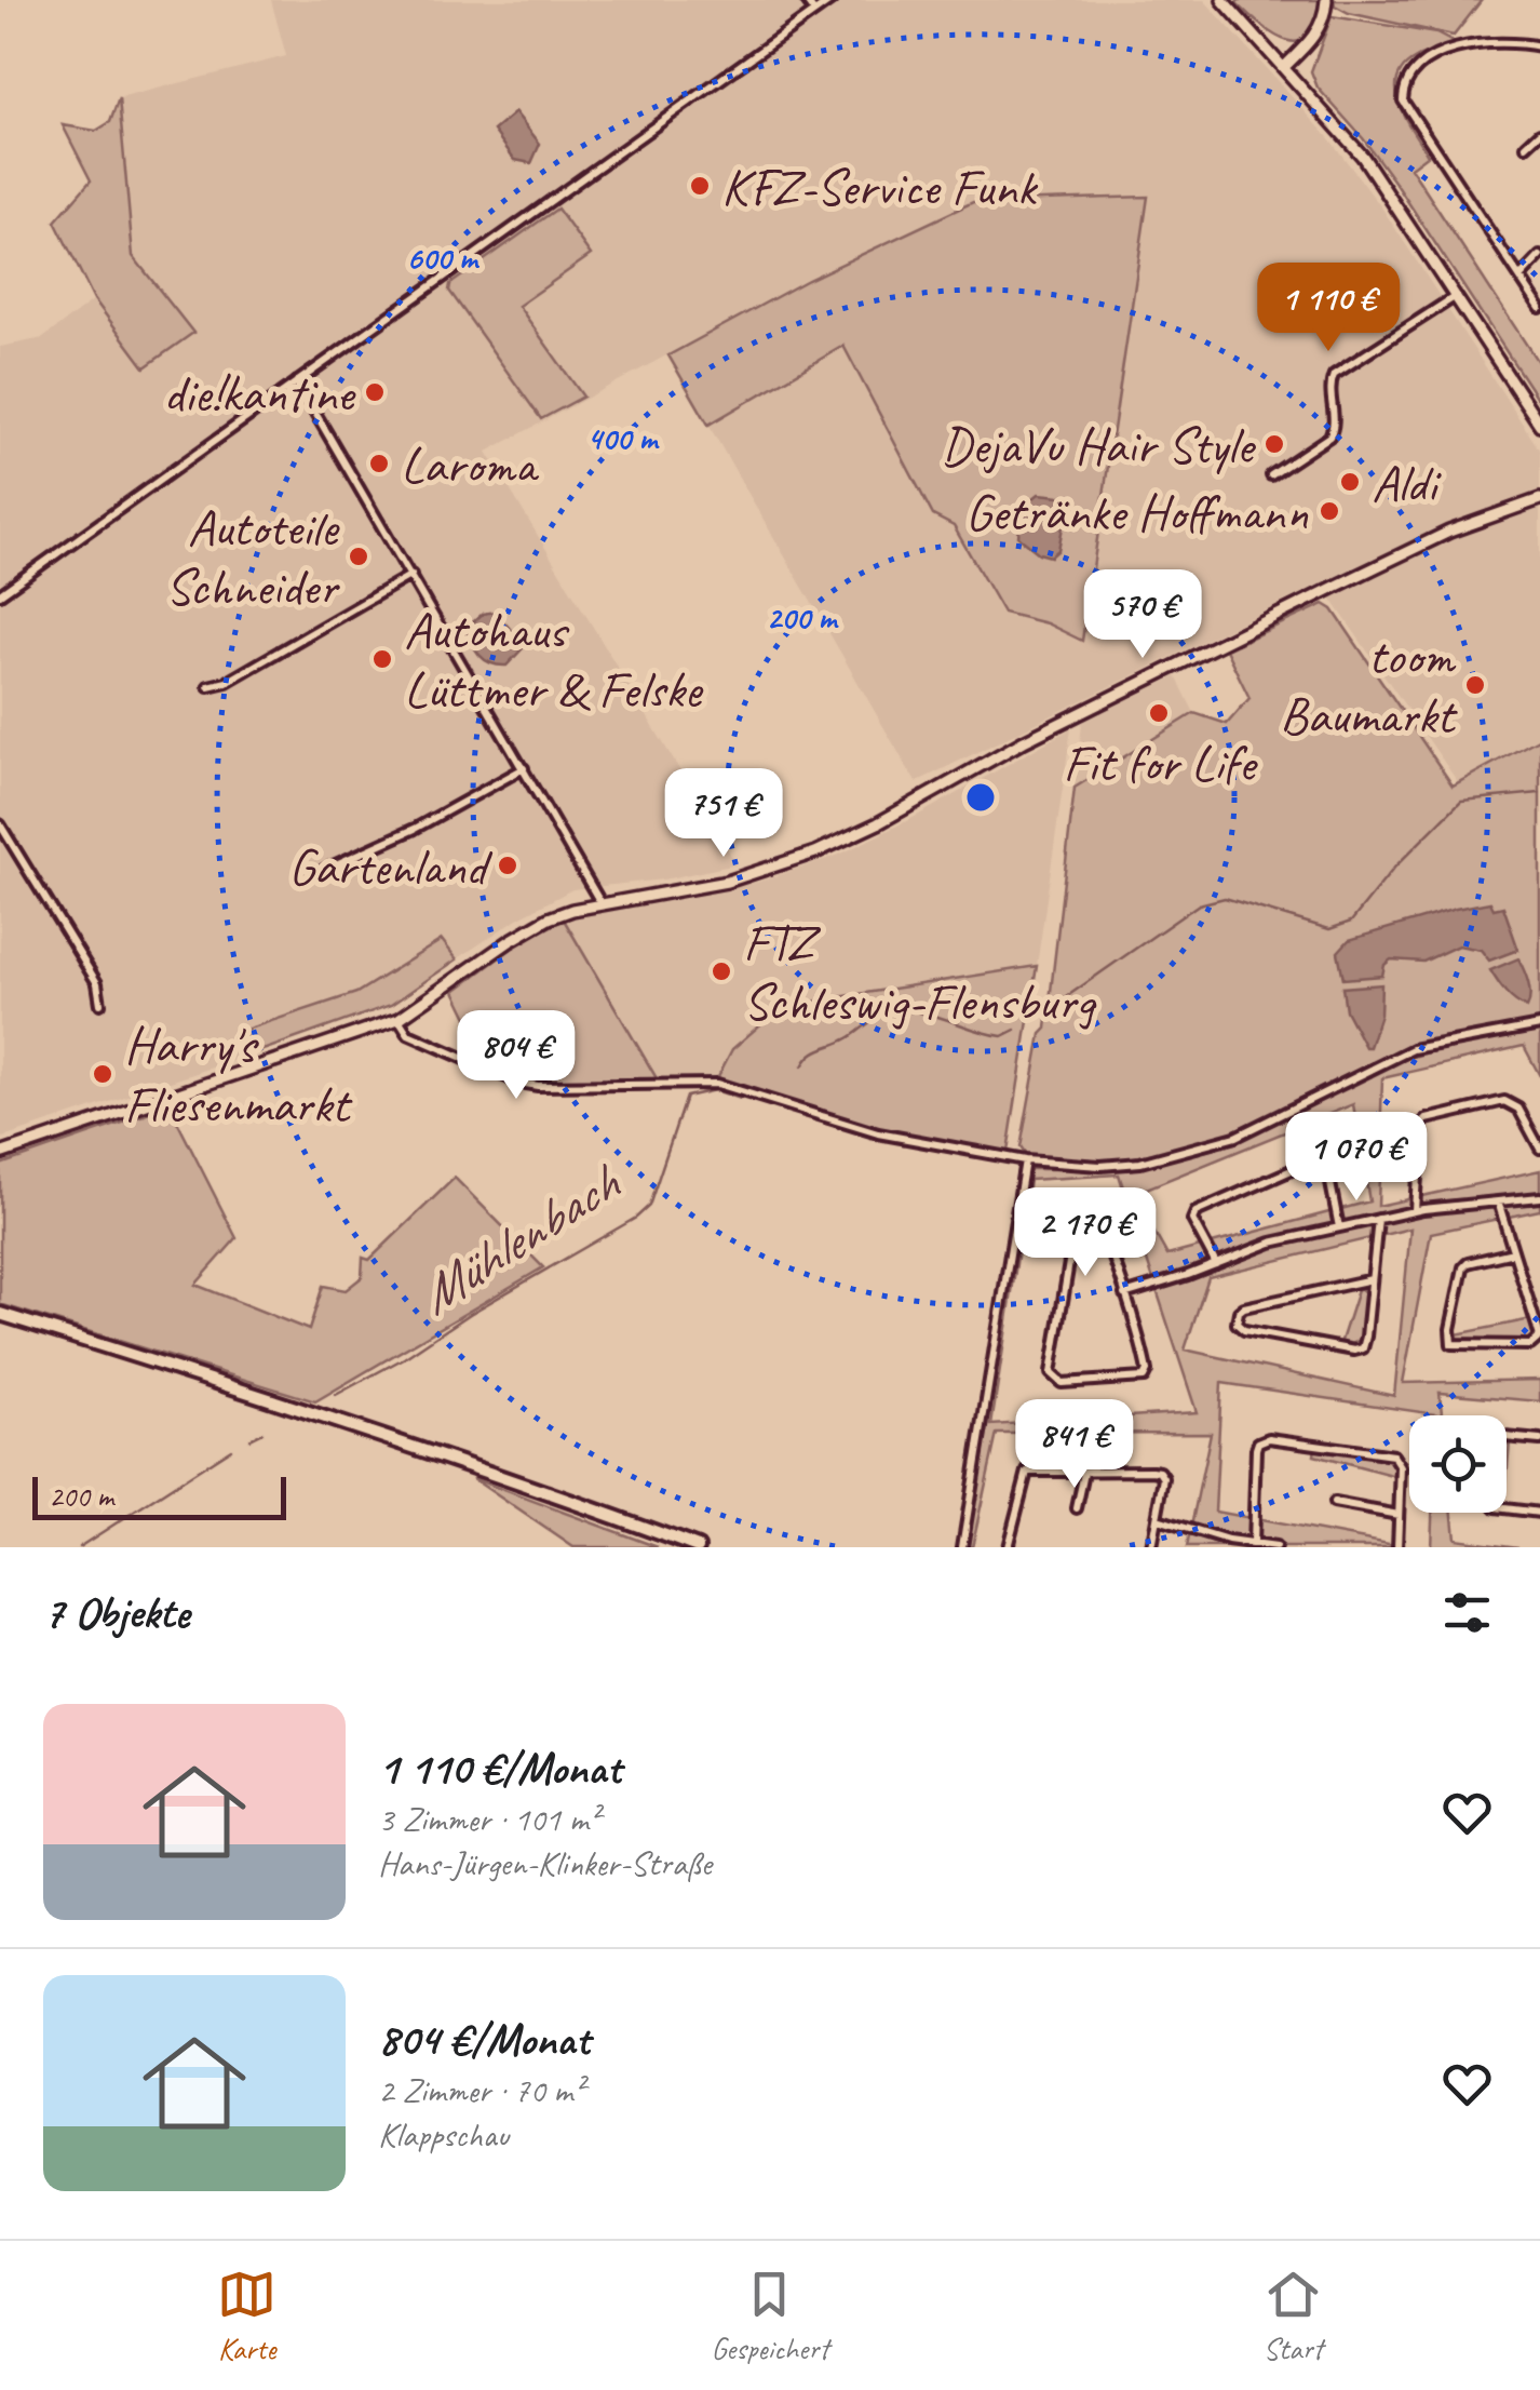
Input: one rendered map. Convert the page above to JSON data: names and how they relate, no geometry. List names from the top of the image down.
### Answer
{
  "water": ["Mühlenbach"],
  "places": [
    "KFZ-Service Funk",
    "die!kantine",
    "DejaVu Hair Style",
    "Laroma",
    "Aldi",
    "Getränke Hoffmann",
    "Autoteile Schneider",
    "Autohaus Lüttmer & Felske",
    "toom Baumarkt",
    "Fit for Life",
    "Gartenland",
    "FTZ Schleswig-Flensburg",
    "Harry's Fliesenmarkt"
  ],
  "scale_bar": "200 m",
  "page": {
    "price": [
      "1 110 €",
      "570 €",
      "751 €",
      "804 €",
      "1 070 €",
      "2 170 €",
      "841 €"
    ],
    "scale": "200 m",
    "heading": "7 Objekte",
    "list": [
      {
        "name": "1 110 €/Monat",
        "note": "3 Zimmer · 101 m² · Hans-Jürgen-Klinker-Straße"
      },
      {
        "name": "804 €/Monat",
        "note": "2 Zimmer · 70 m² · Klappschau"
      }
    ],
    "tabs": ["Karte", "Gespeichert", "Start"]
  },
  "rings": ["600 m", "400 m", "200 m"]
}
